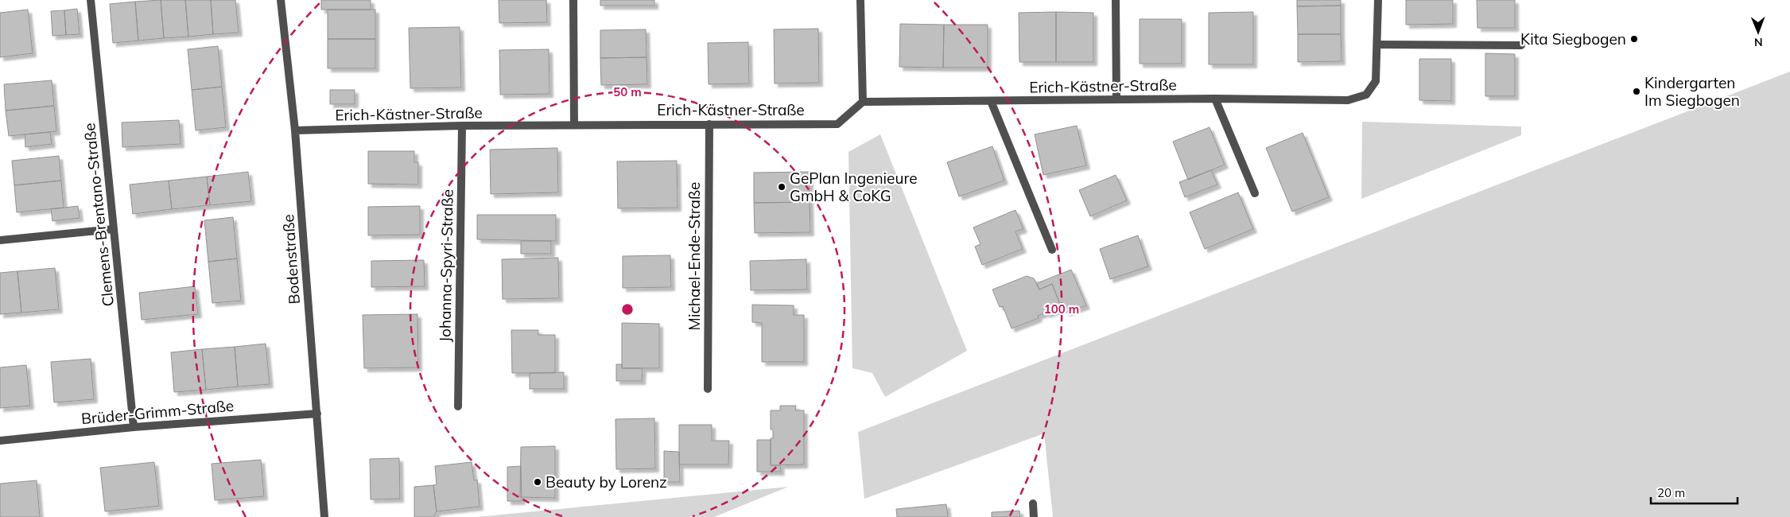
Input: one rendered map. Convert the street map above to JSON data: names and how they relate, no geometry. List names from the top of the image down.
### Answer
{
  "streets": {
    "street": [
      "Erich-Kästner-Straße",
      "Clemens-Brentano-Straße",
      "Michael-Ende-Straße",
      "Bodenstraße",
      "Johanna-Spyri-Straße",
      "Brüder-Grimm-Straße"
    ]
  },
  "crossings": [
    ["Erich-Kästner-Straße", "Michael-Ende-Straße"],
    ["Erich-Kästner-Straße", "Bodenstraße"],
    ["Erich-Kästner-Straße", "Johanna-Spyri-Straße"],
    ["Clemens-Brentano-Straße", "Brüder-Grimm-Straße"],
    ["Bodenstraße", "Brüder-Grimm-Straße"]
  ],
  "places": [
    "Kita Siegbogen",
    "Kindergarten Im Siegbogen",
    "GePlan Ingenieure GmbH & CoKG",
    "Beauty by Lorenz"
  ],
  "scale_bar": "20 m",
  "north": "bottom",
  "rings": ["50 m", "100 m"]
}
